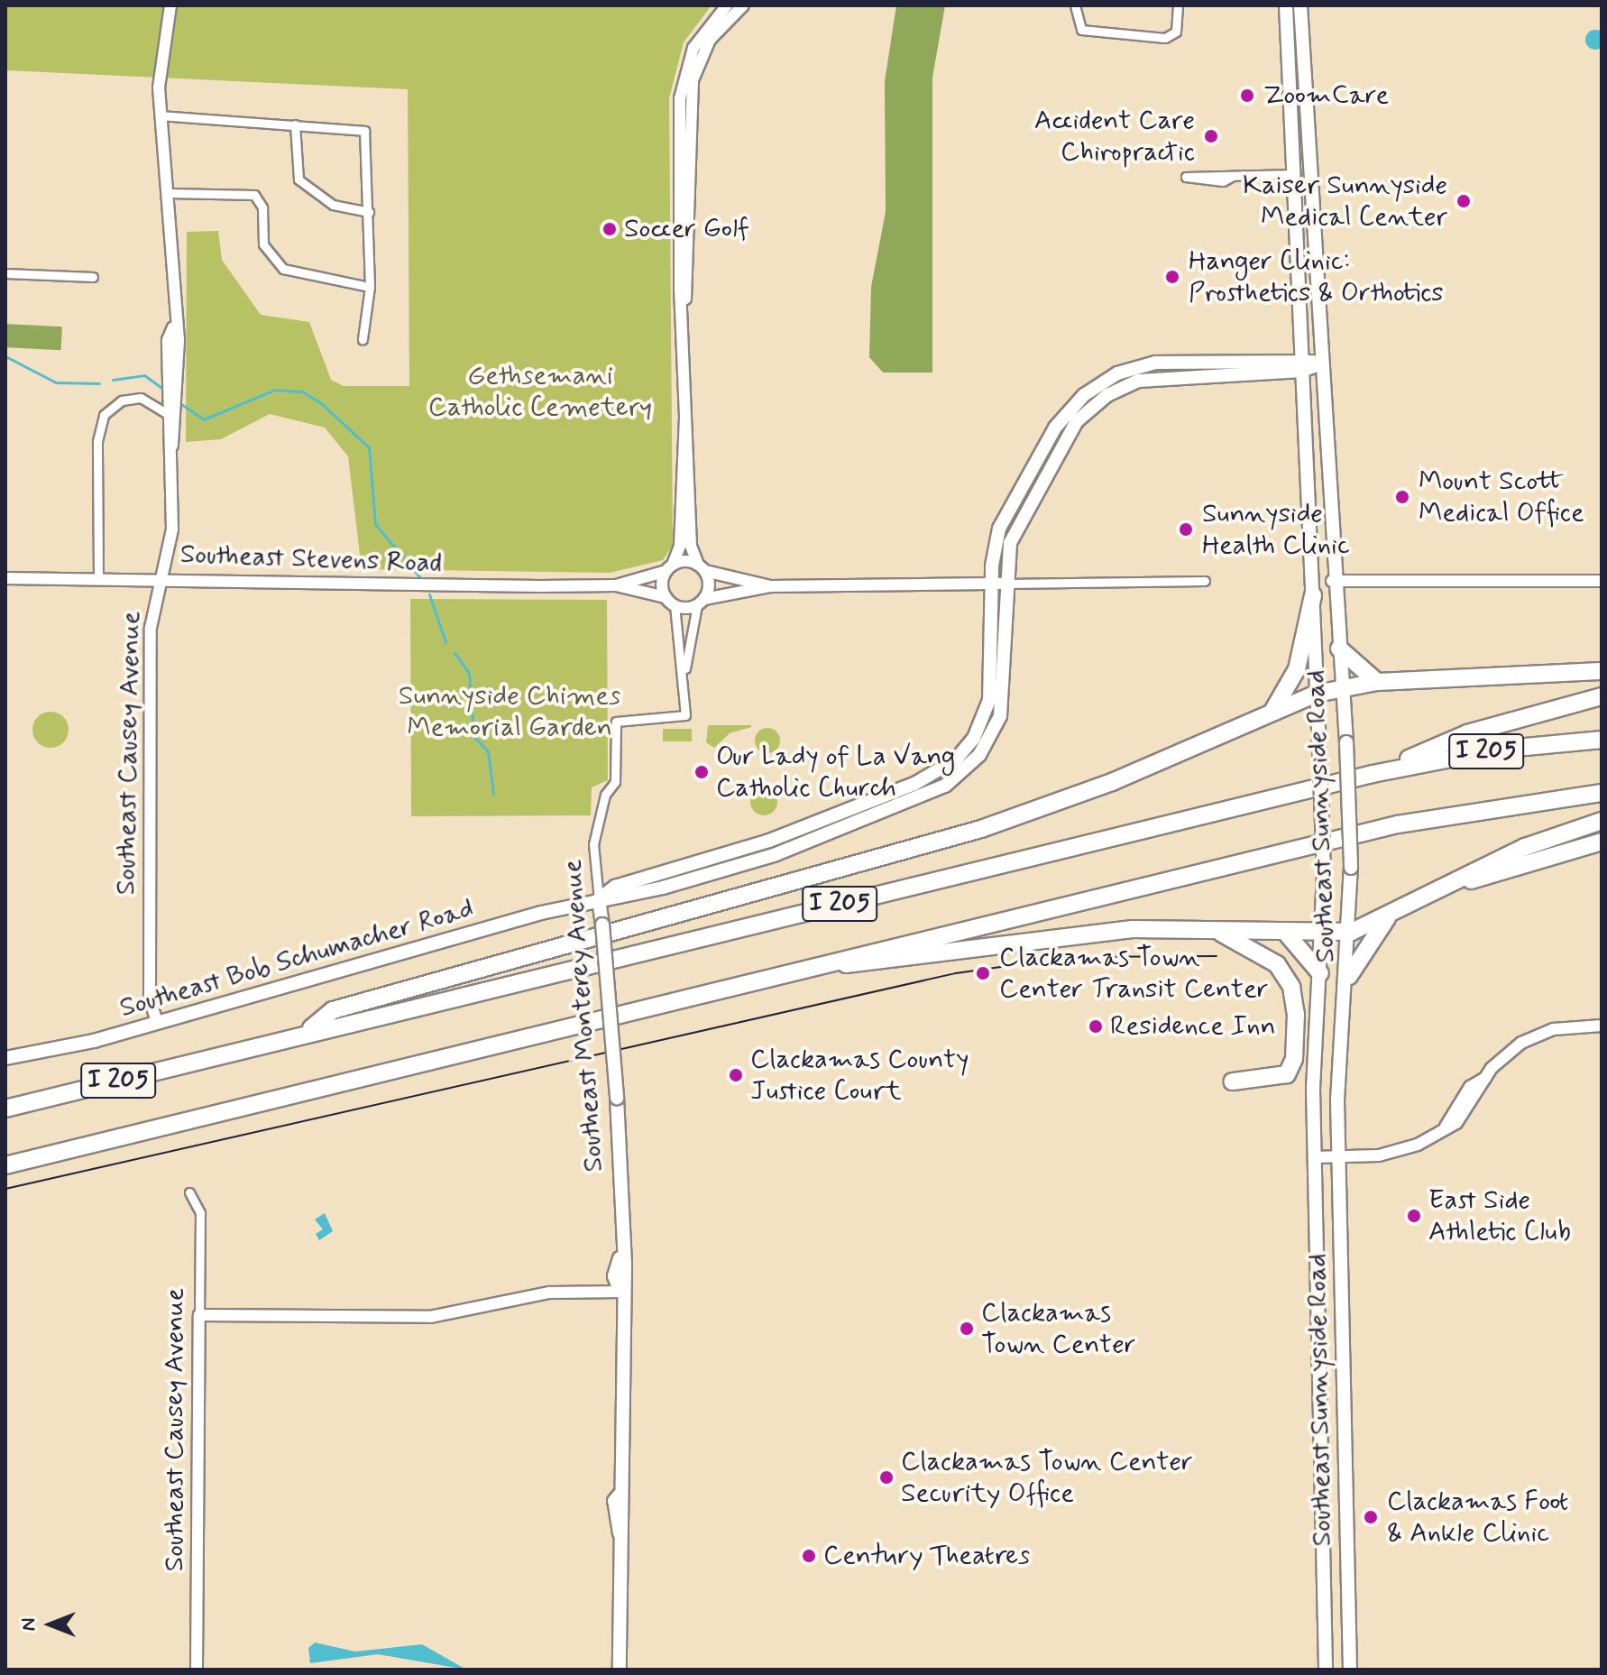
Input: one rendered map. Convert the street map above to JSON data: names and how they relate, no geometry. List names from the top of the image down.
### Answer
{
  "streets": {
    "highway": ["I 205"],
    "main road": ["Southeast Sunnyside Road", "Southeast Bob Schumacher Road", "Southeast Monterey Avenue"],
    "street": ["Southeast Stevens Road", "Southeast Causey Avenue"]
  },
  "crossings": [
    ["Southeast Stevens Road", "Southeast Causey Avenue"],
    ["Southeast Causey Avenue", "Southeast Bob Schumacher Road"],
    ["Southeast Bob Schumacher Road", "Southeast Monterey Avenue"]
  ],
  "parks": ["Gethsemani Catholic Cemetery", "Sunnyside Chimes Memorial Garden"],
  "places": [
    "ZoomCare",
    "Accident Care Chiropractic",
    "Kaiser Sunnyside Medical Center",
    "Soccer Golf",
    "Hanger Clinic: Prosthetics & Orthotics",
    "Mount Scott Medical Office",
    "Sunnyside Health Clinic",
    "Our Lady of La Vang Catholic Church",
    "Clackamas Town Center Transit Center",
    "Residence Inn",
    "Clackamas County Justice Court",
    "East Side Athletic Club",
    "Clackamas Town Center",
    "Clackamas Town Center Security Office",
    "Clackamas Foot & Ankle Clinic",
    "Century Theatres"
  ],
  "north": "left"
}
